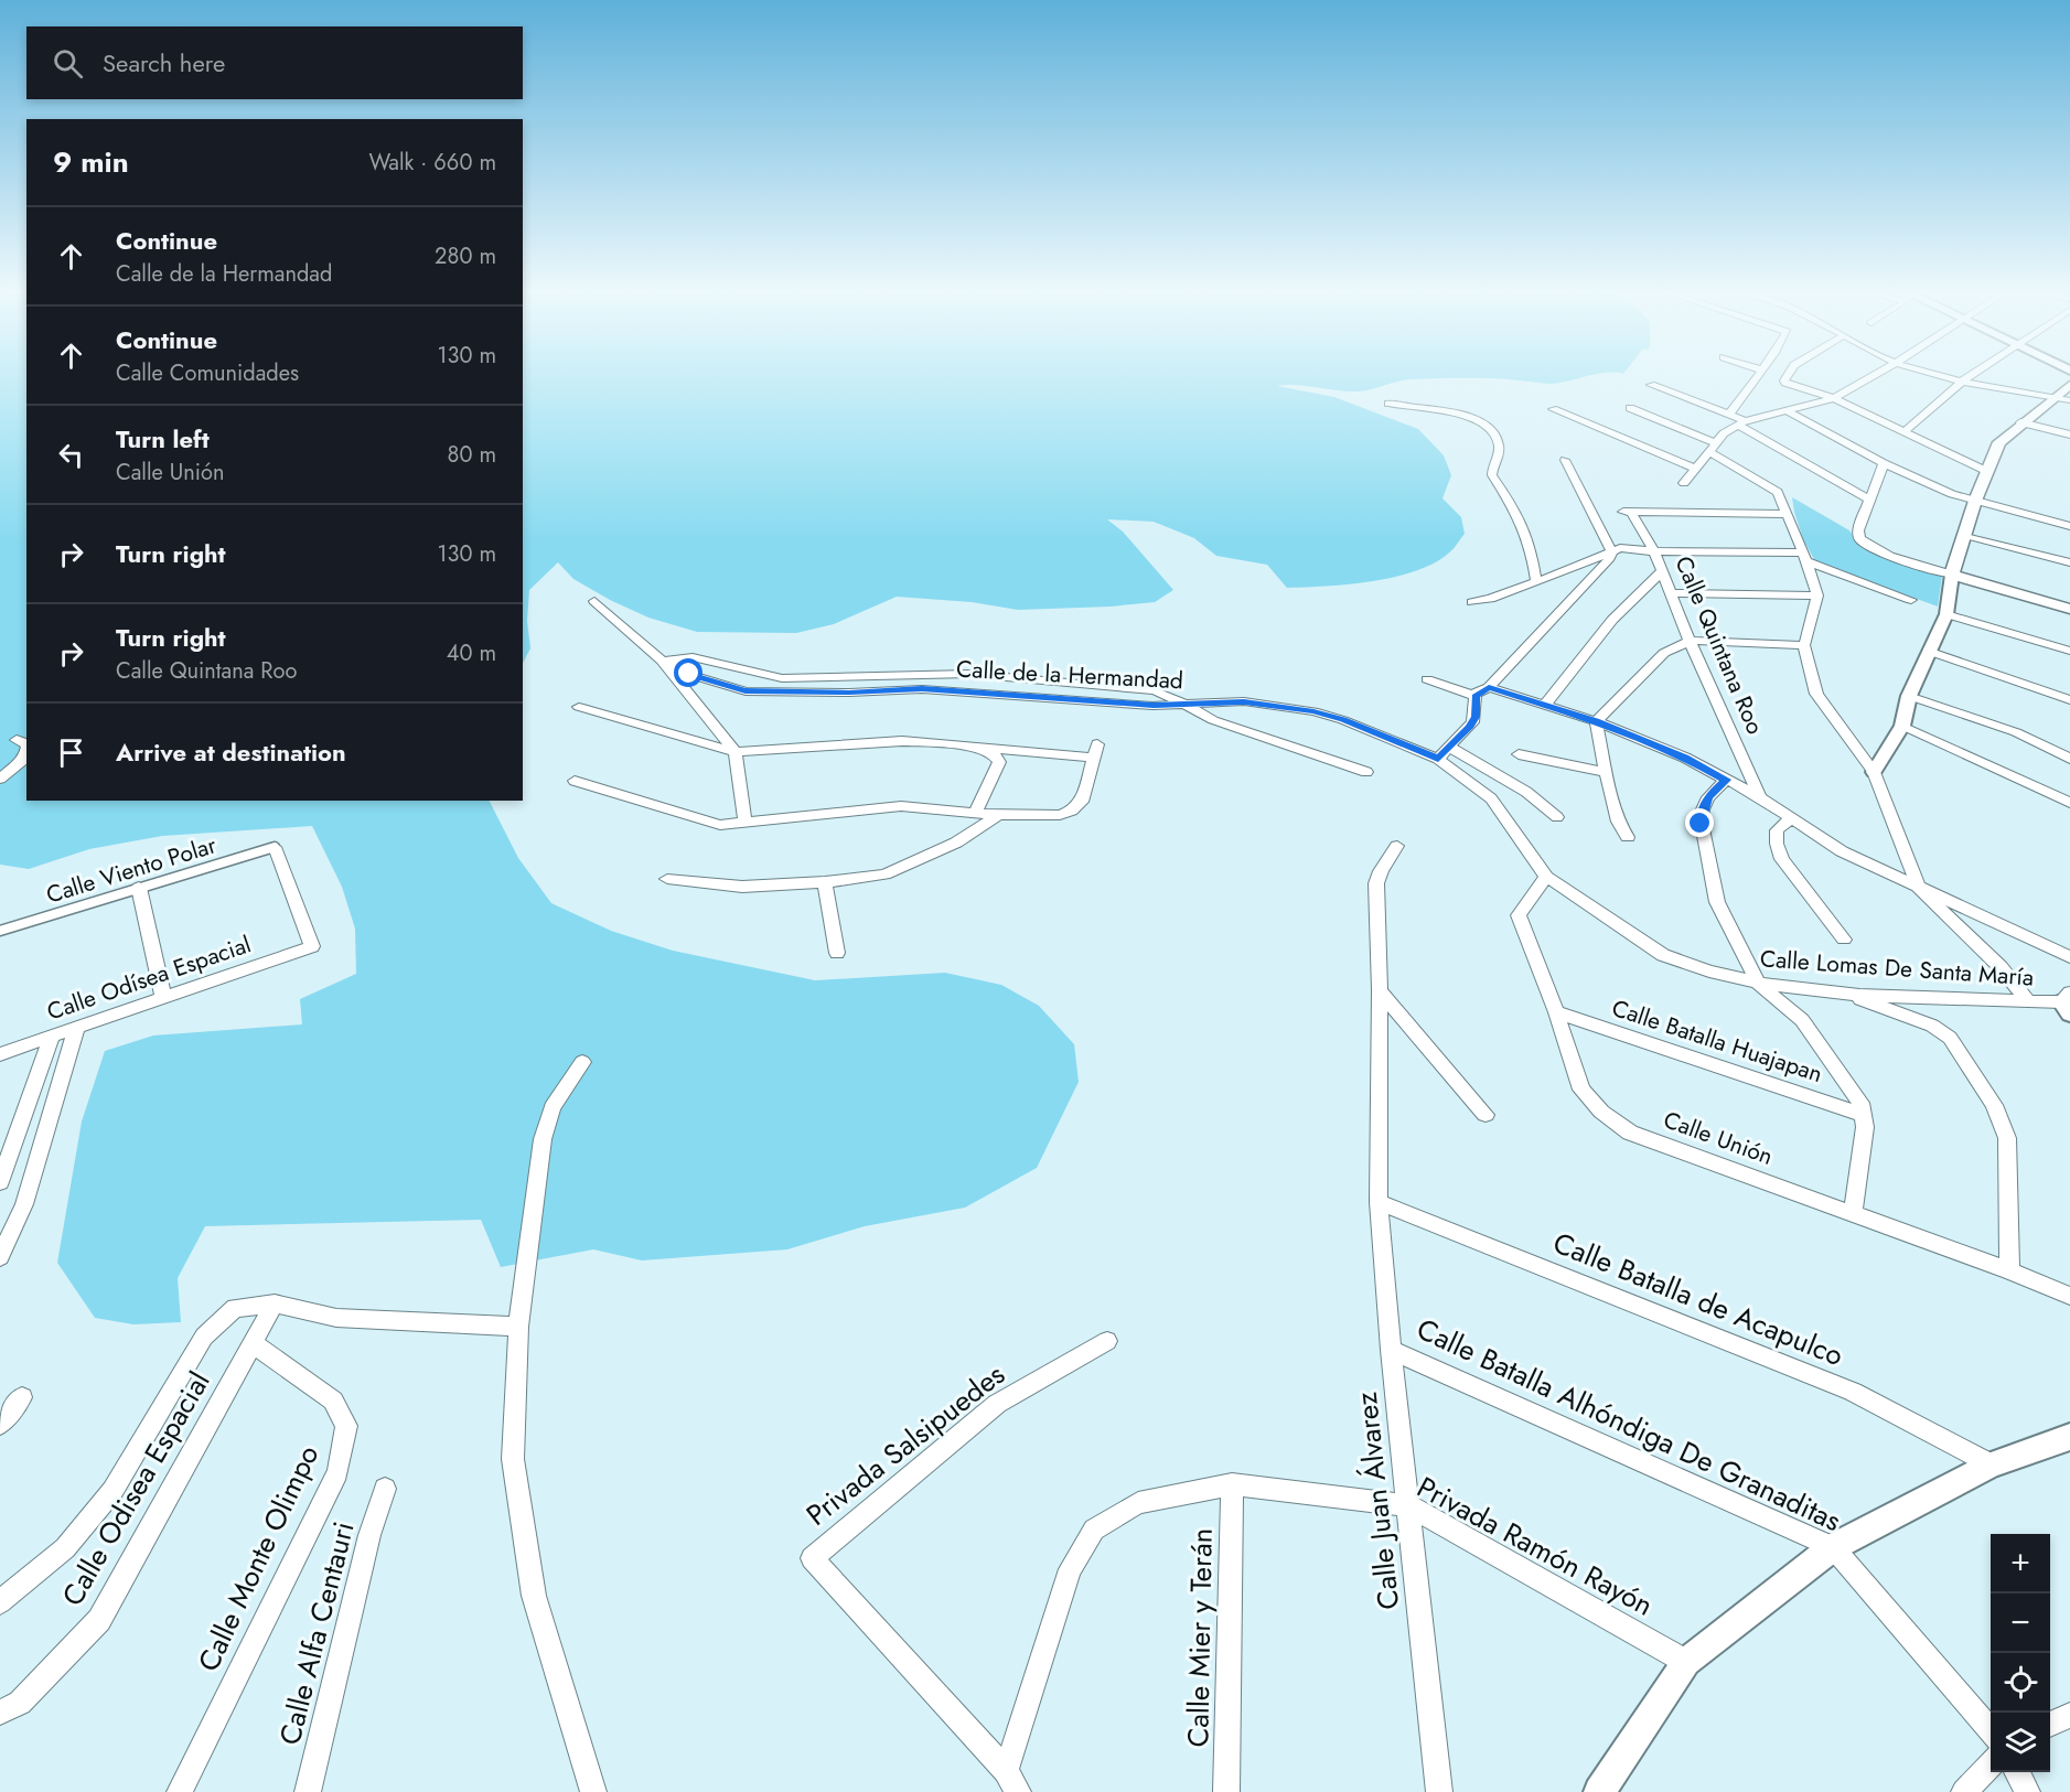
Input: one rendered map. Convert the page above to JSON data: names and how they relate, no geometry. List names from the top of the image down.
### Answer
{
  "streets": {
    "street": [
      "Calle Quintana Roo",
      "Calle de la Hermandad",
      "Calle Viento Polar",
      "Calle Lomas De Santa María",
      "Calle Odísea Espacial",
      "Calle Batalla Huajapan",
      "Calle Unión",
      "Calle Batalla de Acapulco",
      "Calle Batalla Alhóndiga De Granaditas",
      "Privada Salsipuedes",
      "Calle Odisea Espacial",
      "Calle Juan Álvarez",
      "Privada Ramón Rayón",
      "Calle Monte Olimpo",
      "Calle Alfa Centauri",
      "Calle Mier y Terán"
    ]
  },
  "crossings": [
    ["Calle de la Hermandad", "Calle Lomas De Santa María"],
    ["Calle de la Hermandad", "Calle Unión"],
    ["Calle Viento Polar", "Calle Odísea Espacial"],
    ["Calle Lomas De Santa María", "Calle Unión"],
    ["Calle Batalla Huajapan", "Calle Unión"],
    ["Calle Batalla de Acapulco", "Calle Juan Álvarez"],
    ["Calle Batalla Alhóndiga De Granaditas", "Calle Juan Álvarez"],
    ["Privada Salsipuedes", "Privada Ramón Rayón"],
    ["Calle Odisea Espacial", "Calle Monte Olimpo"],
    ["Calle Juan Álvarez", "Privada Ramón Rayón"],
    ["Privada Ramón Rayón", "Calle Mier y Terán"]
  ],
  "page": {
    "search": "Search here",
    "heading": ["9 min", "Walk · 660 m"],
    "list": [
      ["Continue", "Calle de la Hermandad", "280 m"],
      ["Continue", "Calle Comunidades", "130 m"],
      ["Turn left", "Calle Unión", "80 m"],
      ["Turn right", "130 m"],
      ["Turn right", "Calle Quintana Roo", "40 m"],
      "Arrive at destination"
    ],
    "map_buttons": ["+", "−"]
  }
}
